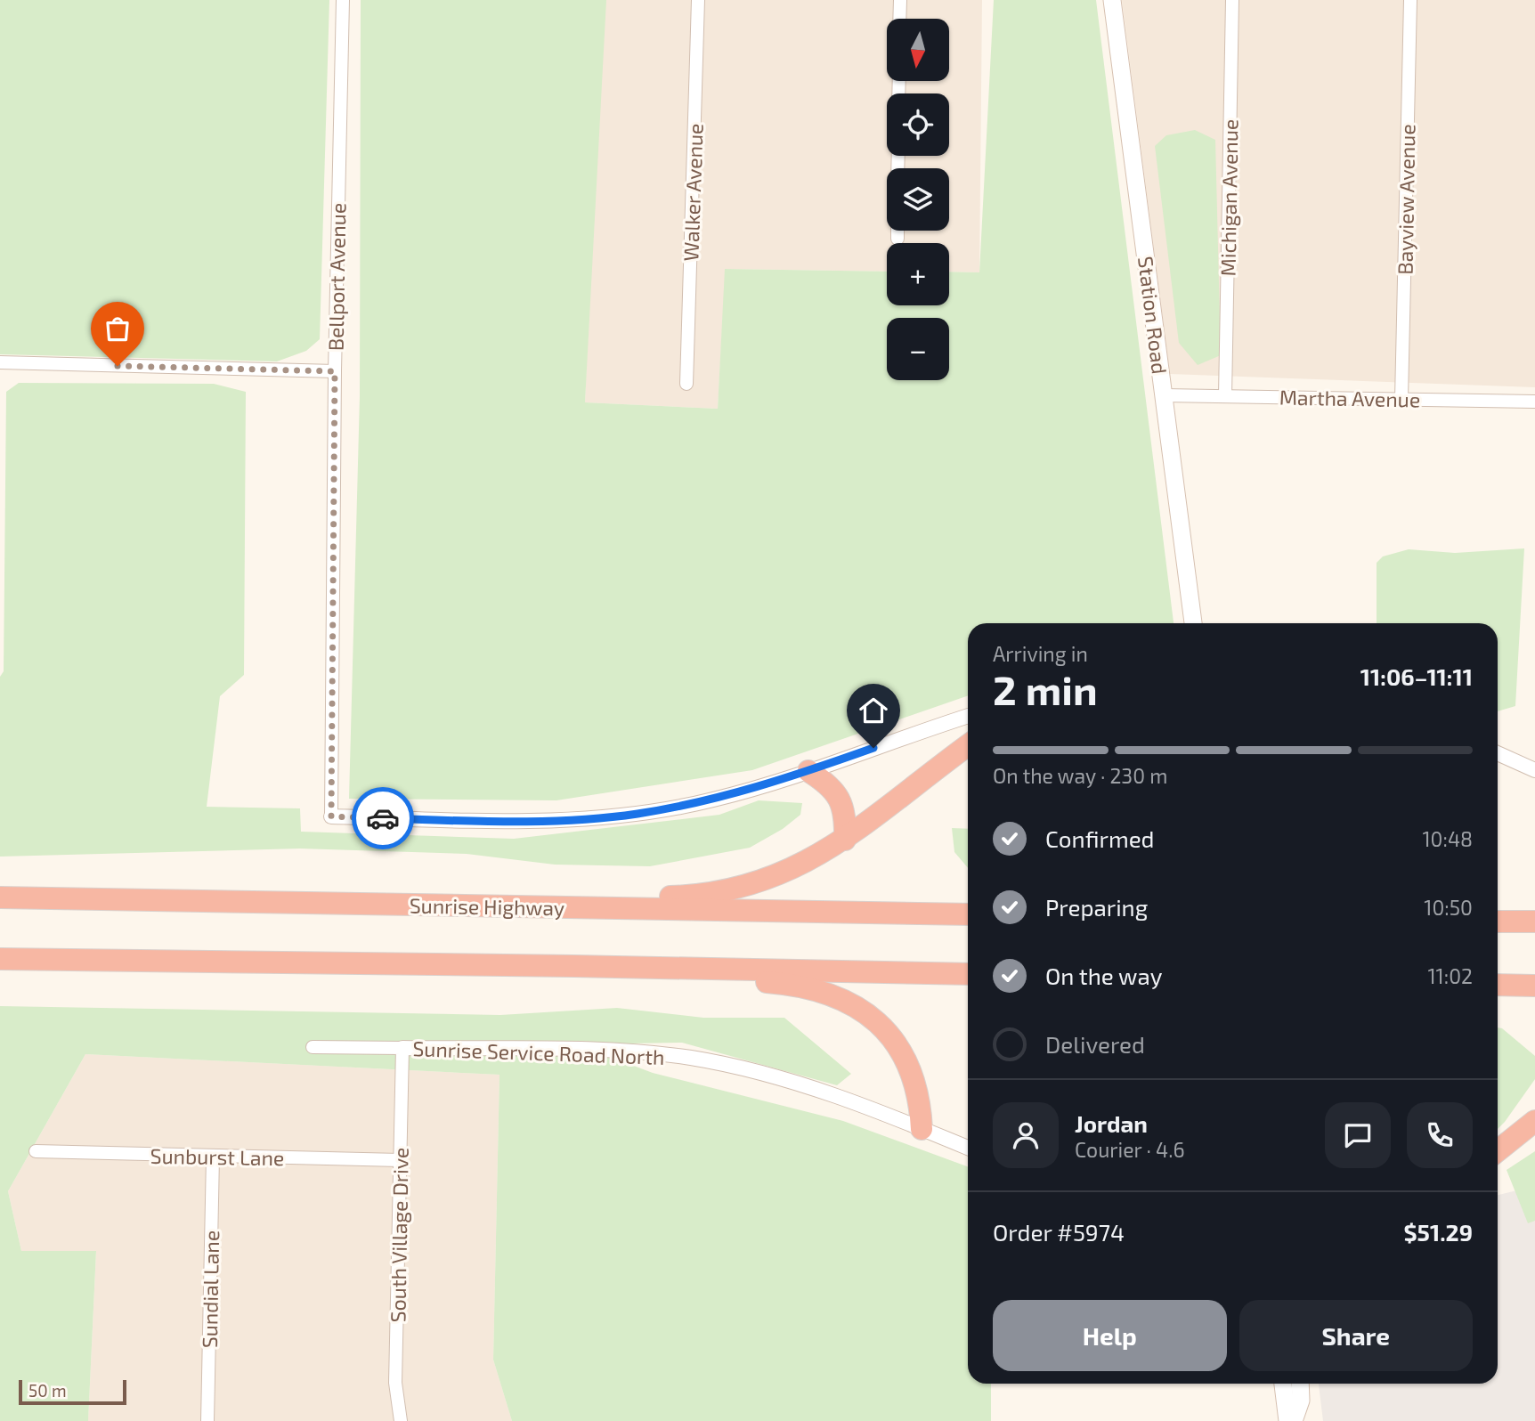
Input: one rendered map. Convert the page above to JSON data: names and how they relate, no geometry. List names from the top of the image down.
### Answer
{
  "streets": {
    "highway": ["Sunrise Highway"],
    "main road": ["Station Road"],
    "street": [
      "Walker Avenue",
      "Michigan Avenue",
      "Bayview Avenue",
      "Bellport Avenue",
      "Martha Avenue",
      "Sunrise Service Road North",
      "Sunburst Lane",
      "South Village Drive",
      "Sundial Lane"
    ]
  },
  "crossings": [
    ["Michigan Avenue", "Martha Avenue"],
    ["Bayview Avenue", "Martha Avenue"],
    ["Station Road", "Martha Avenue"],
    ["Sunrise Service Road North", "South Village Drive"],
    ["Sunburst Lane", "South Village Drive"],
    ["Sunburst Lane", "Sundial Lane"]
  ],
  "scale_bar": "50 m",
  "north": "bottom",
  "page": {
    "map_buttons": ["+", "−"],
    "heading": ["2 min", "Arriving in", "11:06–11:11"],
    "panel": [
      "Jordan",
      "Courier · 4.6",
      "Order #5974",
      "$51.29"
    ],
    "bar": "On the way · 230 m",
    "list": [
      ["Confirmed", "10:48"],
      ["Preparing", "10:50"],
      ["On the way", "11:02"],
      "Delivered"
    ],
    "buttons": ["Help", "Share"],
    "scale": "50 m"
  }
}
